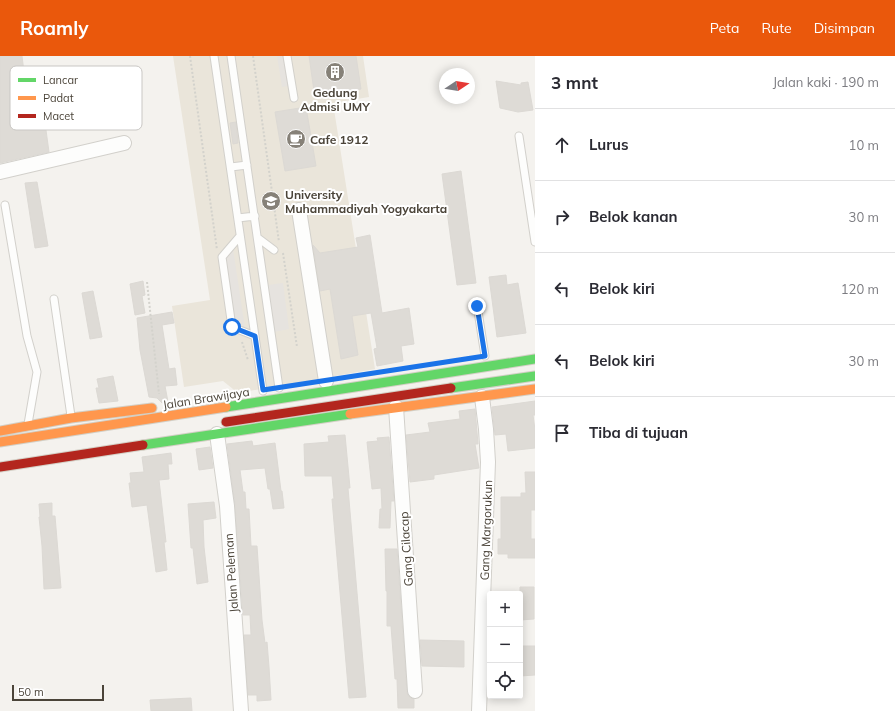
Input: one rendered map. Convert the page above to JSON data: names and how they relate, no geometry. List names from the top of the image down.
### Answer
{
  "streets": {
    "main road": ["Jalan Brawijaya"],
    "street": ["Gang Margorukun", "Gang Cilacap", "Jalan Peleman"]
  },
  "places": {
    "building": ["Gedung Admisi UMY"],
    "cafe": ["Cafe 1912"],
    "school or university": ["University Muhammadiyah Yogyakarta"]
  },
  "legend": ["Lancar", "Padat", "Macet"],
  "scale_bar": "50 m",
  "north": "right",
  "page": {
    "header": "Roamly",
    "nav": ["Peta", "Rute", "Disimpan"],
    "heading": ["3 mnt", "Jalan kaki · 190 m"],
    "list": [
      ["Lurus", "10 m"],
      ["Belok kanan", "30 m"],
      ["Belok kiri", "120 m"],
      ["Belok kiri", "30 m"],
      "Tiba di tujuan"
    ],
    "map_buttons": ["+", "−"],
    "scale": "50 m"
  }
}
